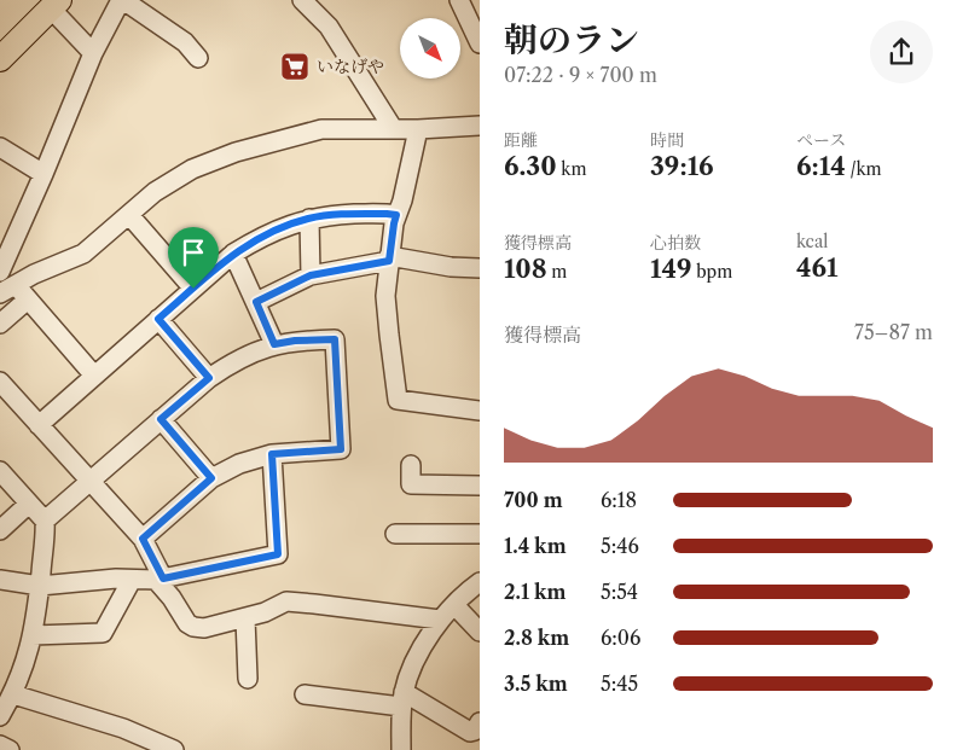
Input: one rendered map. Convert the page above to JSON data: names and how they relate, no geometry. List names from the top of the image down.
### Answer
{
  "places": {
    "supermarket": ["いなげや"]
  },
  "north": "bottom right",
  "page": {
    "heading": ["朝のラン", "07:22 · 9 × 700 m"],
    "stats": [
      ["距離", "6.30 km"],
      ["時間", "39:16"],
      ["ペース", "6:14 /km"],
      ["獲得標高", "108 m"],
      ["心拍数", "149 bpm"],
      ["kcal", "461"]
    ],
    "chart": ["獲得標高", "75–87 m"],
    "list": [
      {
        "name": "700 m",
        "note": "6:18"
      },
      {
        "name": "1.4 km",
        "note": "5:46"
      },
      {
        "name": "2.1 km",
        "note": "5:54"
      },
      {
        "name": "2.8 km",
        "note": "6:06"
      },
      {
        "name": "3.5 km",
        "note": "5:45"
      }
    ]
  }
}
